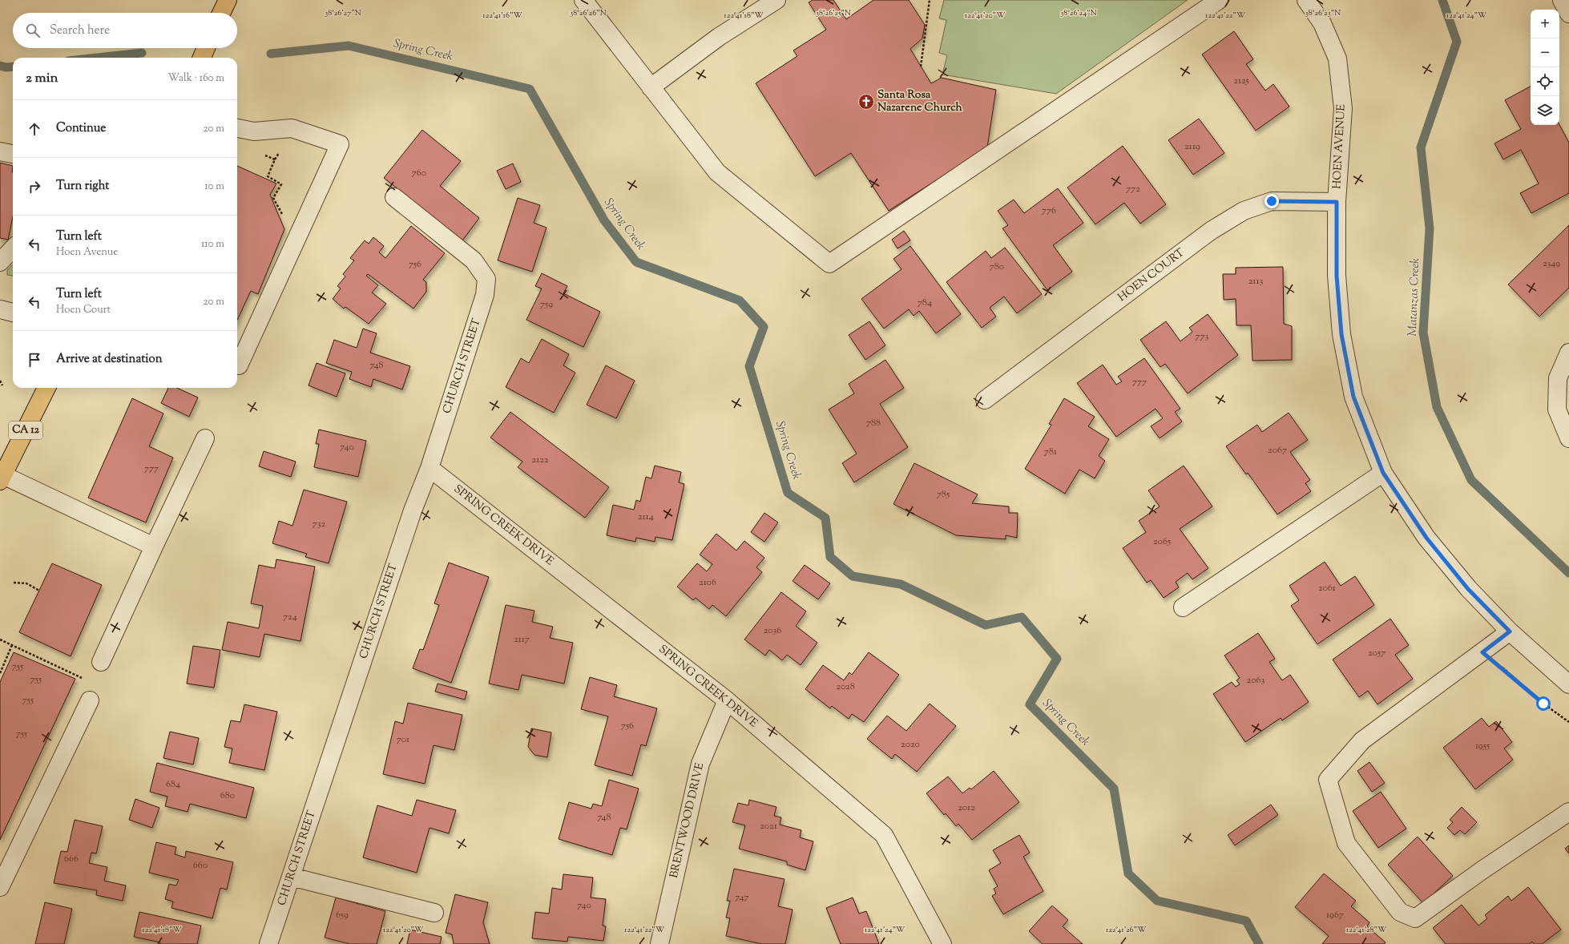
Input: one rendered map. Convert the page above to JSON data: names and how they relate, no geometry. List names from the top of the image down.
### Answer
{
  "streets": {
    "main road": ["CA 12"],
    "street": [
      "HOEN AVENUE",
      "HOEN COURT",
      "CHURCH STREET",
      "SPRING CREEK DRIVE",
      "BRENTWOOD DRIVE"
    ]
  },
  "crossings": [
    ["HOEN AVENUE", "HOEN COURT"],
    ["CHURCH STREET", "SPRING CREEK DRIVE"],
    ["SPRING CREEK DRIVE", "BRENTWOOD DRIVE"]
  ],
  "water": ["Spring Creek", "Matanzas Creek"],
  "places": {
    "church": ["Santa Rosa Nazarene Church"]
  },
  "house_numbers": [
    "2125",
    "2119",
    "760",
    "772",
    "776",
    "2349",
    "756",
    "780",
    "2113",
    "784",
    "759",
    "773",
    "748",
    "777",
    "788",
    "740",
    "2067",
    "781",
    "2122",
    "777",
    "785",
    "2114",
    "732",
    "2065",
    "2106",
    "2061",
    "724",
    "2036",
    "2117",
    "2057",
    "755",
    "755",
    "2063",
    "2028",
    "755",
    "756",
    "755",
    "701",
    "2020",
    "1955",
    "684",
    "680",
    "2012",
    "748",
    "2021",
    "666",
    "660",
    "747",
    "740",
    "659",
    "1967"
  ],
  "page": {
    "map_buttons": ["+", "−"],
    "search": "Search here",
    "heading": ["2 min", "Walk · 160 m"],
    "list": [
      ["Continue", "20 m"],
      ["Turn right", "10 m"],
      ["Turn left", "Hoen Avenue", "110 m"],
      ["Turn left", "Hoen Court", "20 m"],
      "Arrive at destination"
    ]
  },
  "coordinates": [
    "38°26'25\"N",
    "38°26'27\"N",
    "38°26'26\"N",
    "38°26'24\"N",
    "38°26'23\"N",
    "122°41'16\"W",
    "122°41'18\"W",
    "122°41'20\"W",
    "122°41'22\"W",
    "122°41'24\"W",
    "122°41'26\"W",
    "122°41'28\"W"
  ]
}
